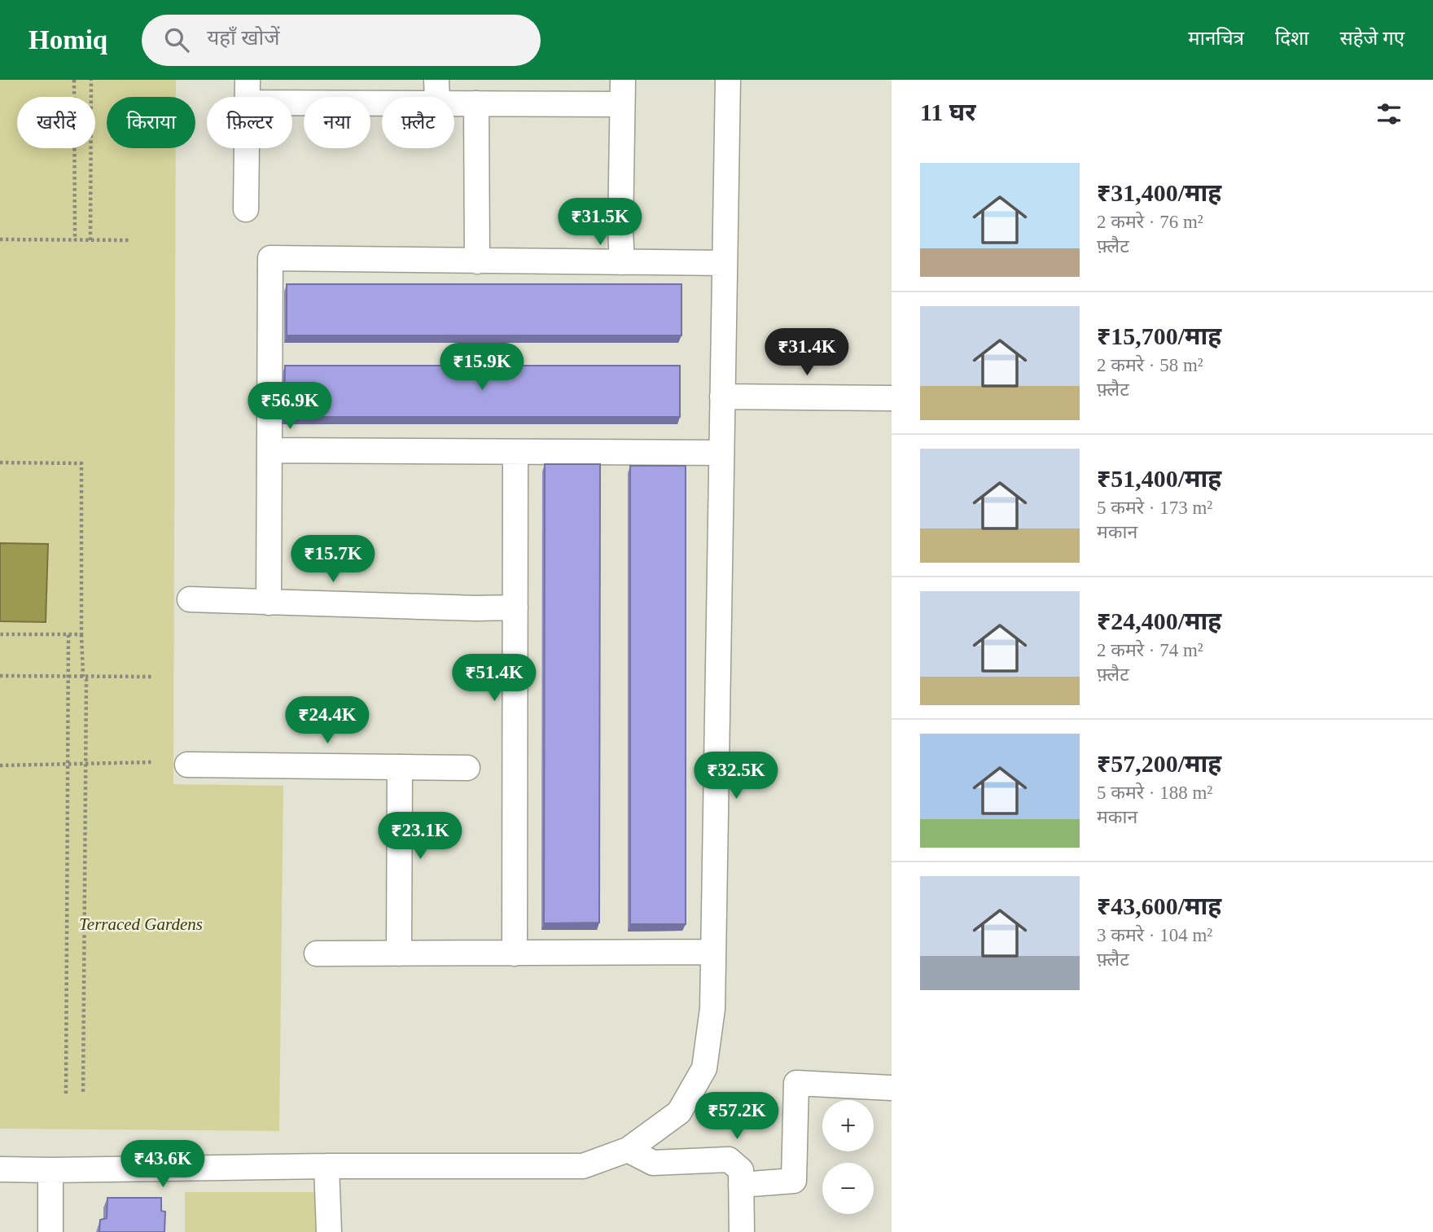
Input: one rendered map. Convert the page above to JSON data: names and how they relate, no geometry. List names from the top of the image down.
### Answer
{
  "parks": ["Terraced Gardens"],
  "page": {
    "header": "Homiq",
    "search": "यहाँ खोजें",
    "nav": ["मानचित्र", "दिशा", "सहेजे गए"],
    "heading": "11 घर",
    "chip": [
      "खरीदें",
      "किराया",
      "फ़िल्टर",
      "नया",
      "फ़्लैट"
    ],
    "list": [
      {
        "name": "₹31,400/माह",
        "note": "2 कमरे · 76 m² · फ़्लैट"
      },
      {
        "name": "₹15,700/माह",
        "note": "2 कमरे · 58 m² · फ़्लैट"
      },
      {
        "name": "₹51,400/माह",
        "note": "5 कमरे · 173 m² · मकान"
      },
      {
        "name": "₹24,400/माह",
        "note": "2 कमरे · 74 m² · फ़्लैट"
      },
      {
        "name": "₹57,200/माह",
        "note": "5 कमरे · 188 m² · मकान"
      },
      {
        "name": "₹43,600/माह",
        "note": "3 कमरे · 104 m² · फ़्लैट"
      }
    ],
    "price": [
      "₹31.5K",
      "₹31.4K",
      "₹15.9K",
      "₹56.9K",
      "₹15.7K",
      "₹51.4K",
      "₹24.4K",
      "₹32.5K",
      "₹23.1K",
      "₹57.2K",
      "₹43.6K"
    ],
    "map_buttons": ["+", "−"]
  }
}
